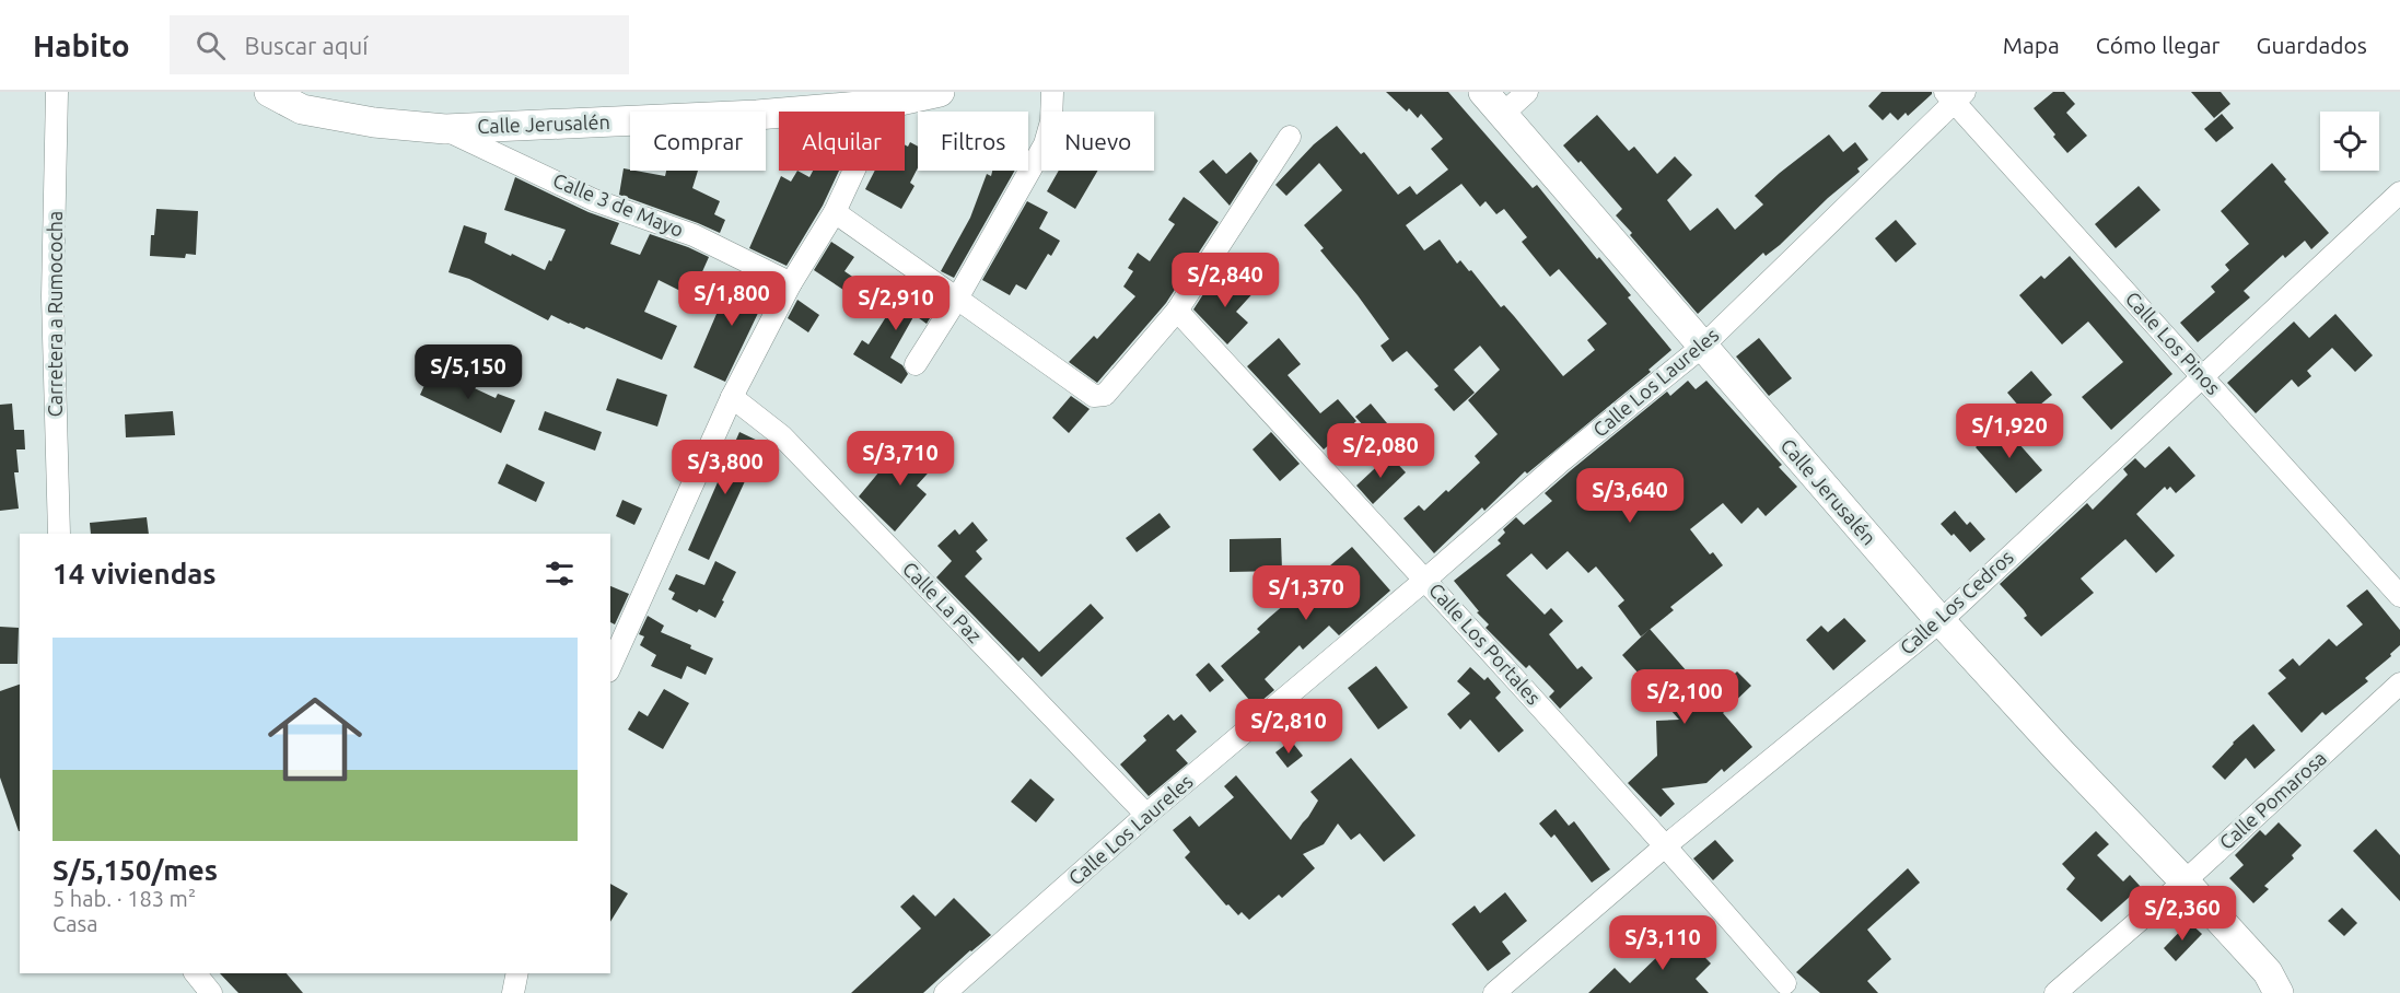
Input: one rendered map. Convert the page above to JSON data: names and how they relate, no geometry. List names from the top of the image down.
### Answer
{
  "streets": {
    "street": [
      "Calle Jerusalén",
      "Calle 3 de Mayo",
      "Carretera a Rumococha",
      "Calle Los Pinos",
      "Calle Los Laureles",
      "Calle La Paz",
      "Calle Los Cedros",
      "Calle Los Portales",
      "Calle Pomarosa"
    ]
  },
  "crossings": [
    ["Calle Jerusalén", "Calle 3 de Mayo"],
    ["Calle Jerusalén", "Calle Los Laureles"],
    ["Calle Jerusalén", "Calle Los Cedros"],
    ["Calle Jerusalén", "Calle Pomarosa"],
    ["Calle Los Pinos", "Calle Los Laureles"],
    ["Calle Los Pinos", "Calle Los Cedros"],
    ["Calle Los Laureles", "Calle La Paz"],
    ["Calle Los Laureles", "Calle Los Portales"],
    ["Calle Los Cedros", "Calle Los Portales"]
  ],
  "page": {
    "header": "Habito",
    "search": "Buscar aquí",
    "nav": ["Mapa", "Cómo llegar", "Guardados"],
    "chip": [
      "Comprar",
      "Alquilar",
      "Filtros",
      "Nuevo"
    ],
    "price": [
      "S/2,840",
      "S/1,800",
      "S/2,910",
      "S/5,150",
      "S/1,920",
      "S/2,080",
      "S/3,710",
      "S/3,800",
      "S/3,640",
      "S/1,370",
      "S/2,100",
      "S/2,810",
      "S/2,360",
      "S/3,110"
    ],
    "heading": "14 viviendas",
    "list": [
      {
        "name": "S/5,150/mes",
        "note": "5 hab. · 183 m² · Casa"
      }
    ]
  }
}
